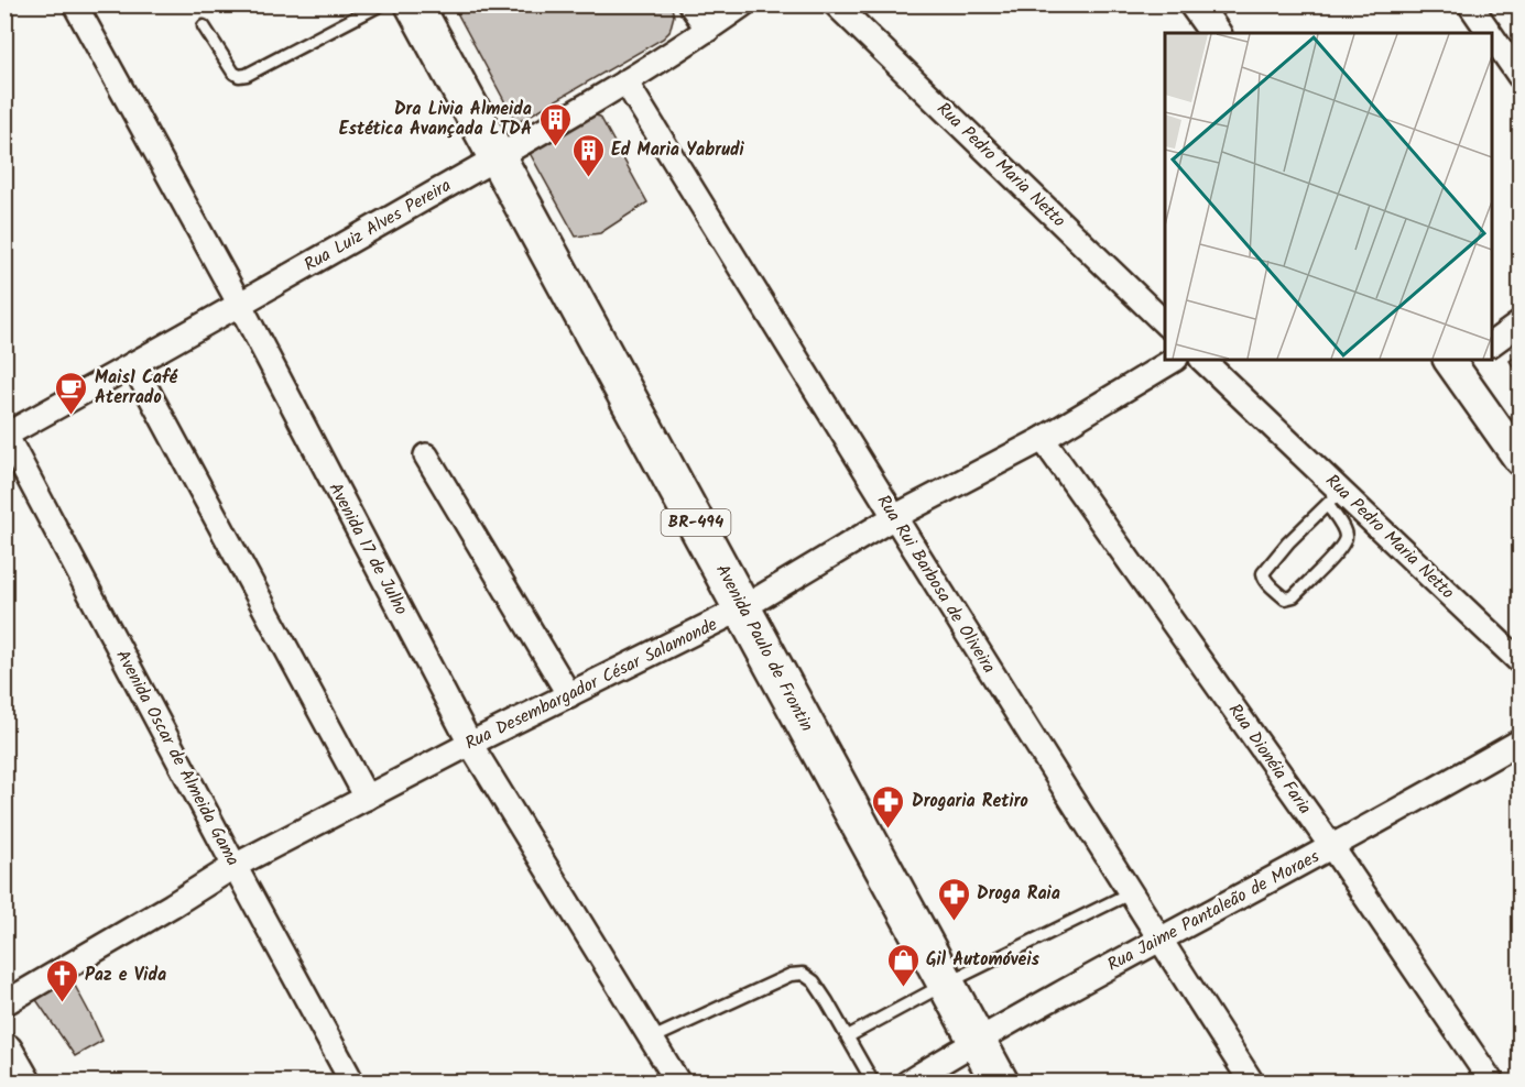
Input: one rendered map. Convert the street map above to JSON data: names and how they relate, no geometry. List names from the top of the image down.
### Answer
{
  "streets": {
    "main road": ["BR-494", "Avenida Paulo de Frontin"],
    "street": [
      "Rua Pedro Maria Netto",
      "Rua Luiz Alves Pereira",
      "Avenida 17 de Julho",
      "Rua Rui Barbosa de Oliveira",
      "Rua Desembargador César Salamonde",
      "Avenida Oscar de Almeida Gama",
      "Rua Dionéia Faria",
      "Rua Jaime Pantaleão de Moraes"
    ]
  },
  "crossings": [
    ["Rua Luiz Alves Pereira", "Avenida 17 de Julho"],
    ["Rua Luiz Alves Pereira", "Rua Rui Barbosa de Oliveira"],
    ["Rua Luiz Alves Pereira", "Avenida Paulo de Frontin"],
    ["Rua Luiz Alves Pereira", "Avenida Oscar de Almeida Gama"],
    ["Avenida 17 de Julho", "Rua Desembargador César Salamonde"],
    ["Rua Rui Barbosa de Oliveira", "Rua Desembargador César Salamonde"],
    ["Rua Rui Barbosa de Oliveira", "Rua Jaime Pantaleão de Moraes"],
    ["Avenida Paulo de Frontin", "Rua Desembargador César Salamonde"],
    ["Avenida Paulo de Frontin", "Rua Jaime Pantaleão de Moraes"],
    ["Rua Desembargador César Salamonde", "Avenida Oscar de Almeida Gama"],
    ["Rua Desembargador César Salamonde", "Rua Dionéia Faria"],
    ["Rua Dionéia Faria", "Rua Jaime Pantaleão de Moraes"]
  ],
  "places": {
    "building": ["Dra Livia Almeida Estética Avançada LTDA", "Ed Maria Yabrudi"],
    "cafe": ["Mais1 Café Aterrado"],
    "pharmacy": ["Drogaria Retiro", "Droga Raia"],
    "shop": ["Gil Automóveis"],
    "church": ["Paz e Vida"]
  }
}
